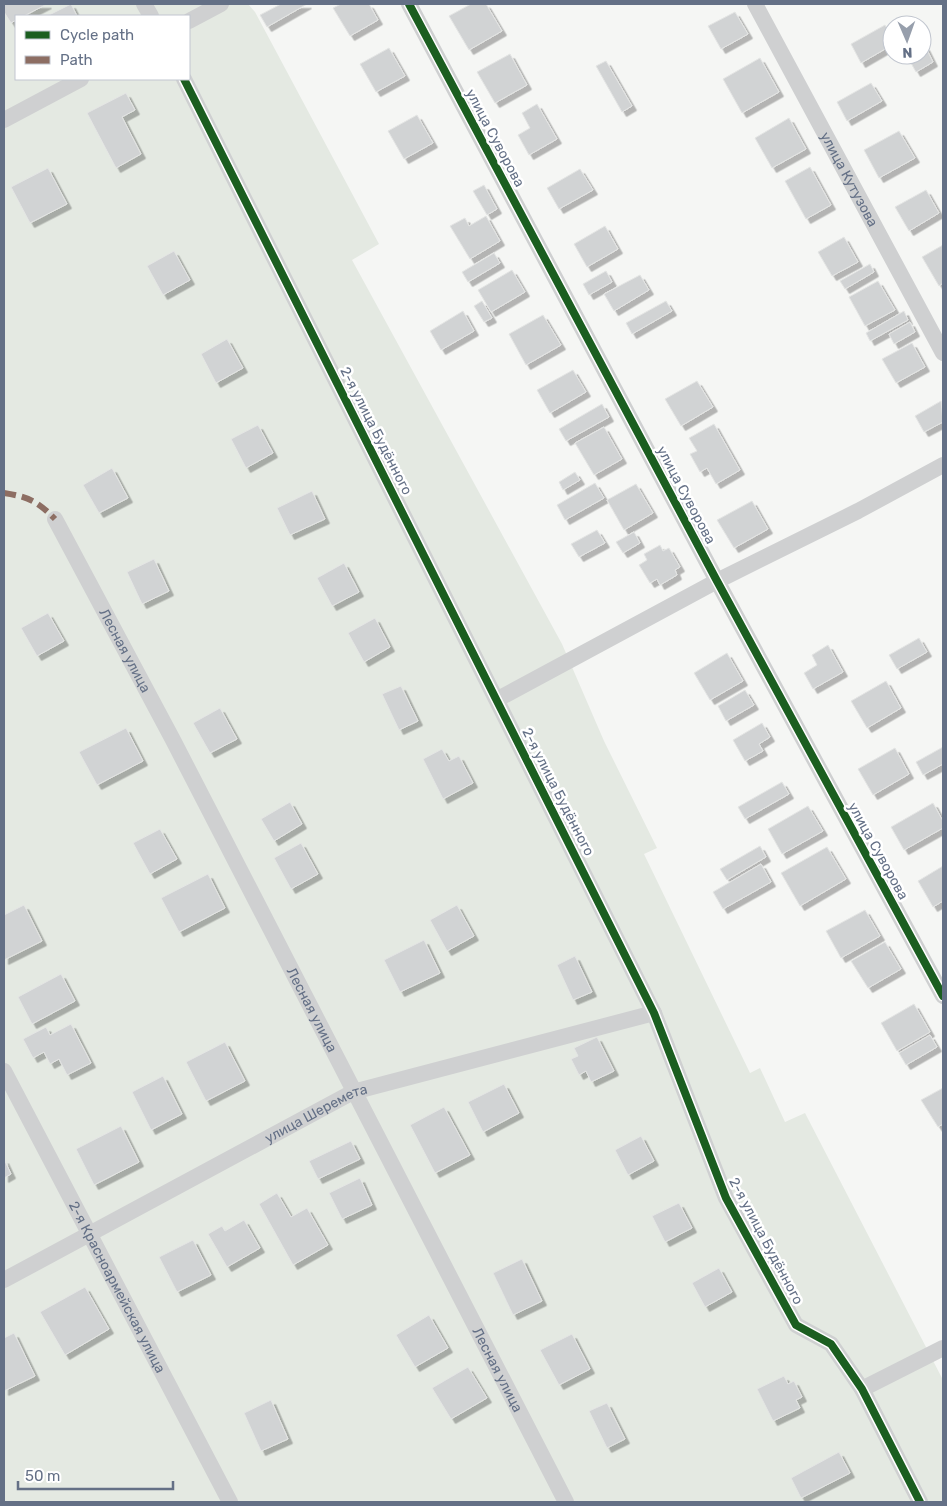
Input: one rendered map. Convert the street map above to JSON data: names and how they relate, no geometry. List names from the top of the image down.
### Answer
{
  "streets": {
    "street": [
      "улица Суворова",
      "улица Кутузова",
      "2-я улица Будённого",
      "Лесная улица",
      "улица Шеремета",
      "2-я Красноармейская улица"
    ]
  },
  "crossings": [
    ["2-я улица Будённого", "улица Шеремета"],
    ["Лесная улица", "улица Шеремета"],
    ["улица Шеремета", "2-я Красноармейская улица"]
  ],
  "legend": ["Cycle path", "Path"],
  "scale_bar": "50 m",
  "north": "bottom"
}
